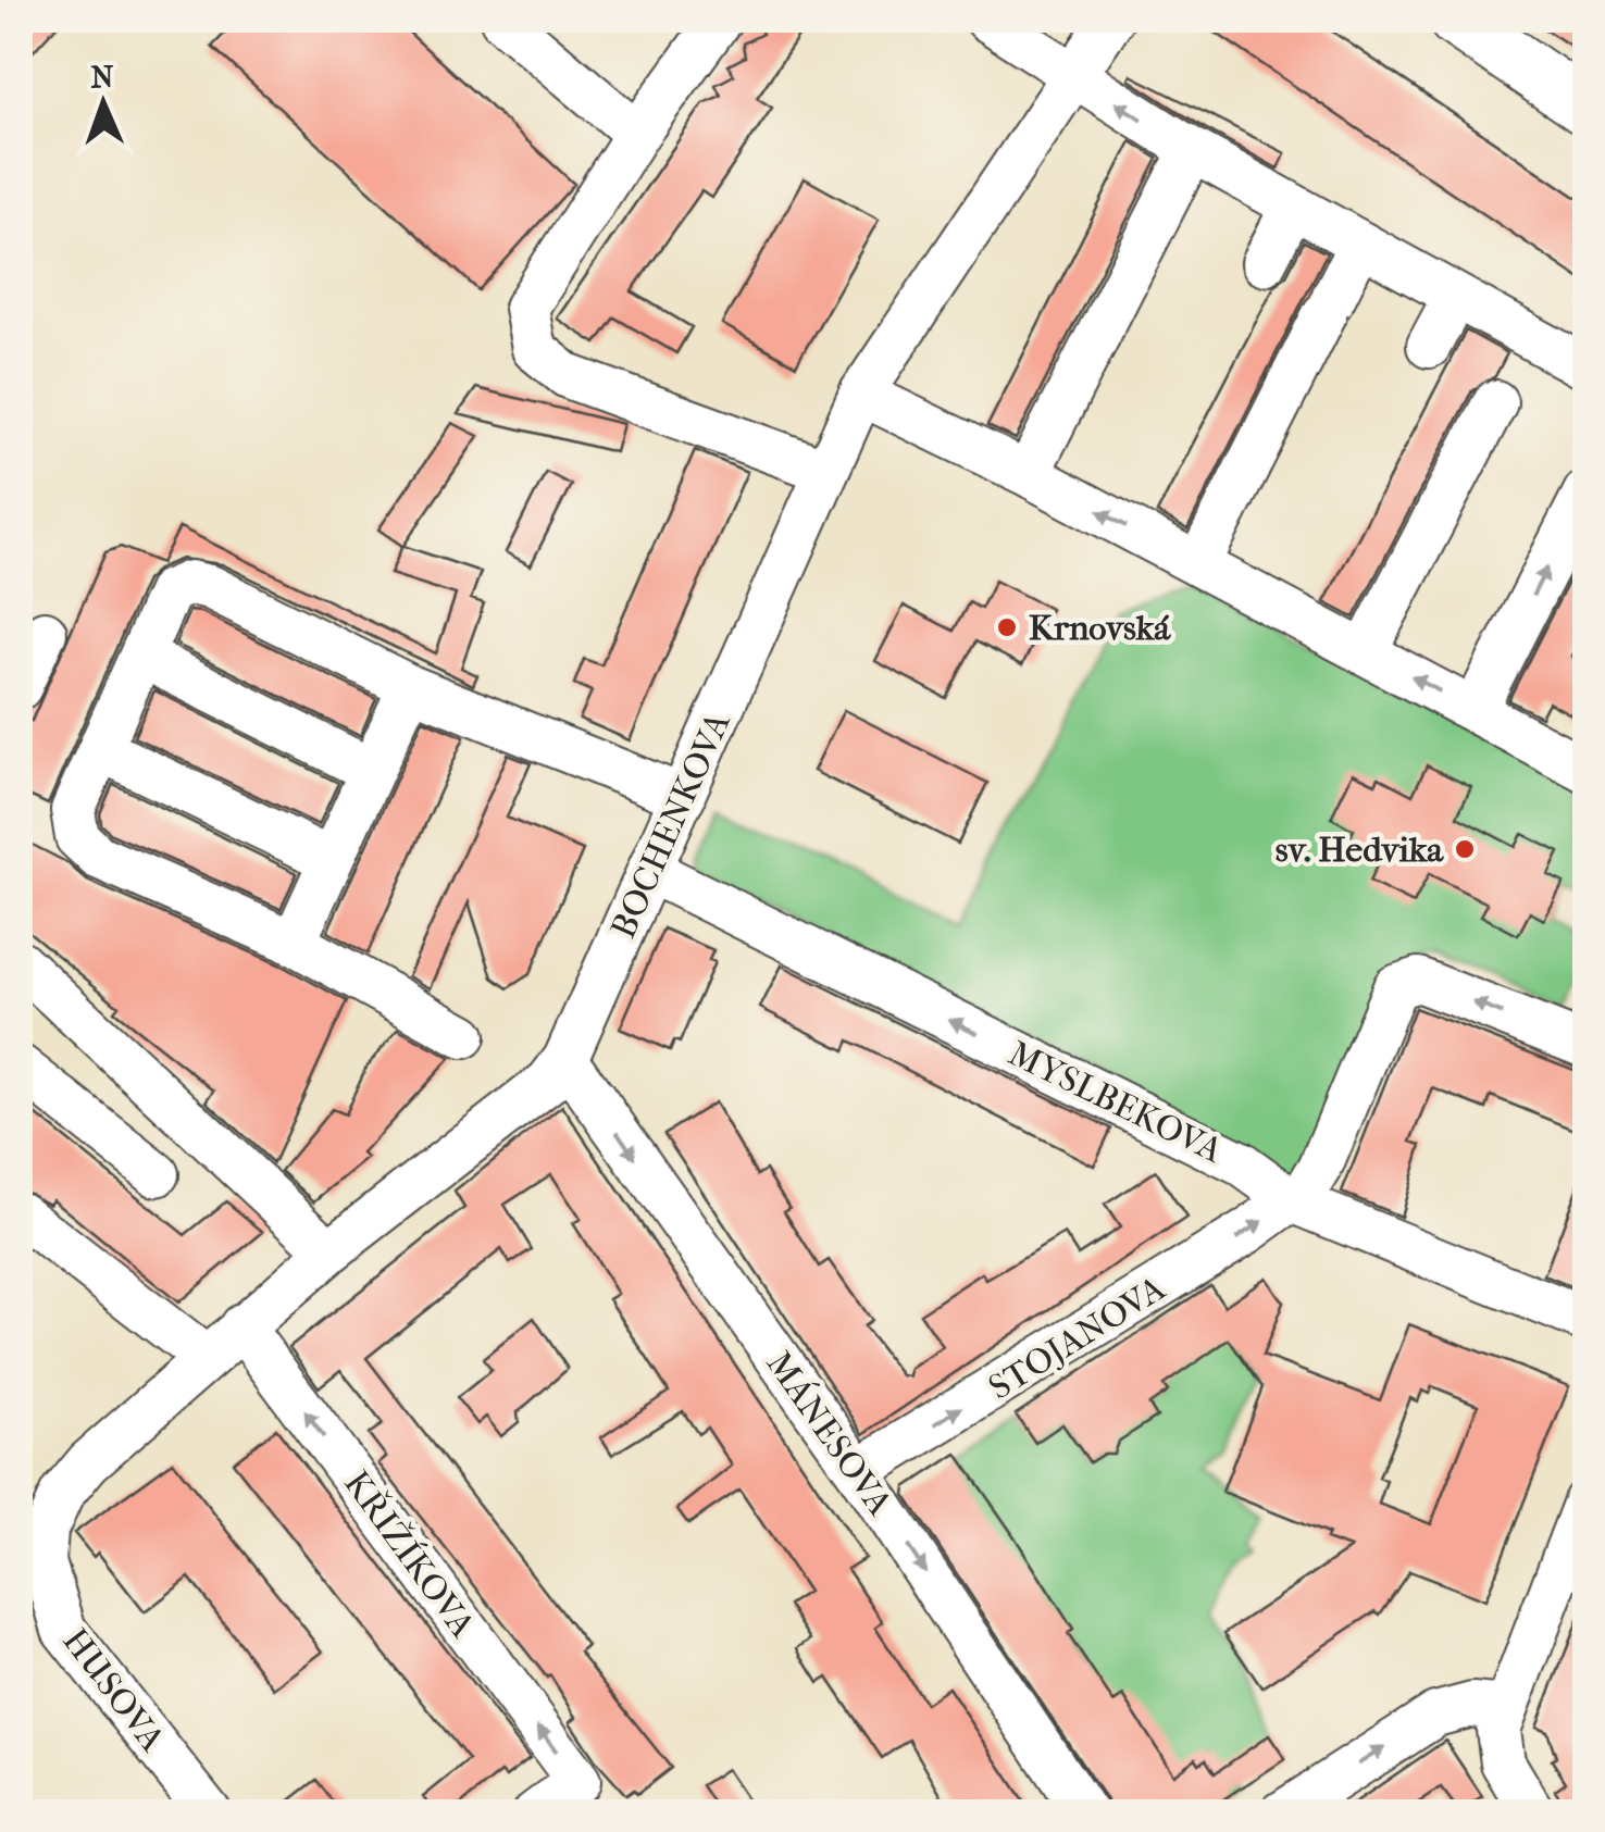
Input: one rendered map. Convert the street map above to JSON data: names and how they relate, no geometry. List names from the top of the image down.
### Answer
{
  "streets": {
    "street": [
      "BOCHENKOVA",
      "MYSLBEKOVA",
      "STOJANOVA",
      "MÁNESOVA",
      "KŘIŽÍKOVA",
      "HUSOVA"
    ]
  },
  "crossings": [
    ["BOCHENKOVA", "MYSLBEKOVA"],
    ["BOCHENKOVA", "MÁNESOVA"],
    ["BOCHENKOVA", "KŘIŽÍKOVA"],
    ["BOCHENKOVA", "HUSOVA"],
    ["MYSLBEKOVA", "STOJANOVA"],
    ["STOJANOVA", "MÁNESOVA"]
  ],
  "one_way": [
    "MYSLBEKOVA",
    "STOJANOVA",
    "MÁNESOVA",
    "KŘIŽÍKOVA"
  ],
  "places": ["Krnovská", "sv. Hedvika"],
  "north": "top"
}
